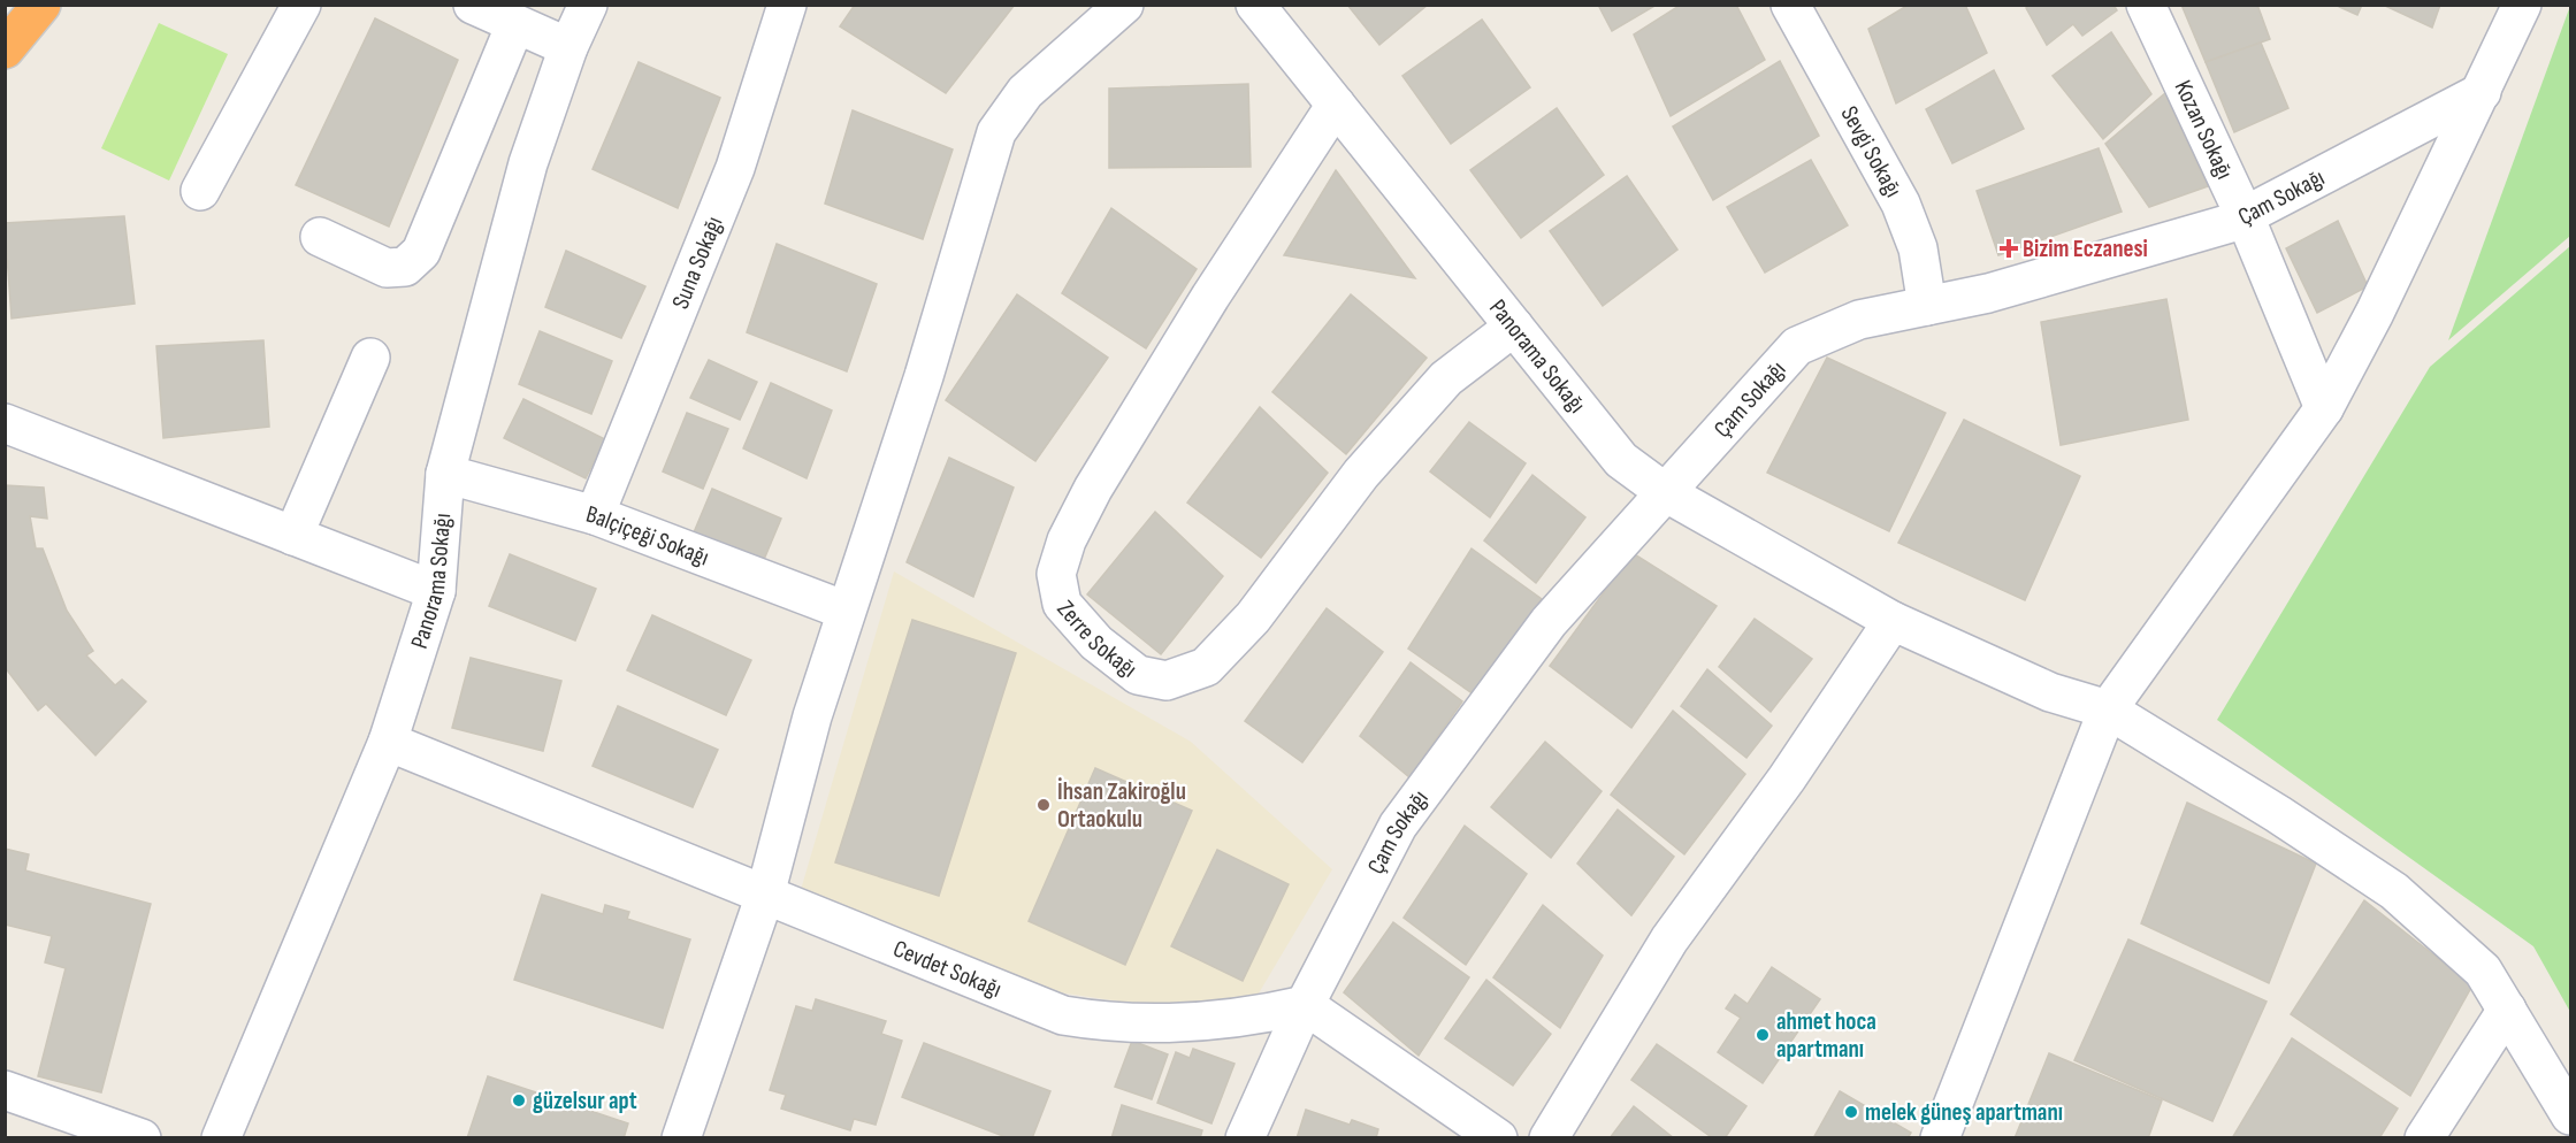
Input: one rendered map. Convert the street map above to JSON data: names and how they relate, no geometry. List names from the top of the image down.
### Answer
{
  "streets": {
    "street": [
      "Kozan Sokağı",
      "Sevgi Sokağı",
      "Çam Sokağı",
      "Suna Sokağı",
      "Panorama Sokağı",
      "Balçiçeği Sokağı",
      "Zerre Sokağı",
      "Cevdet Sokağı"
    ]
  },
  "crossings": [
    ["Kozan Sokağı", "Çam Sokağı"],
    ["Sevgi Sokağı", "Çam Sokağı"],
    ["Çam Sokağı", "Panorama Sokağı"],
    ["Çam Sokağı", "Cevdet Sokağı"],
    ["Suna Sokağı", "Balçiçeği Sokağı"],
    ["Panorama Sokağı", "Balçiçeği Sokağı"],
    ["Panorama Sokağı", "Zerre Sokağı"],
    ["Panorama Sokağı", "Cevdet Sokağı"]
  ],
  "places": {
    "health": ["Bizim Eczanesi"],
    "other": [
      "İhsan Zakiroğlu Ortaokulu",
      "ahmet hoca apartmanı",
      "güzelsur apt",
      "melek güneş apartmanı"
    ]
  }
}
